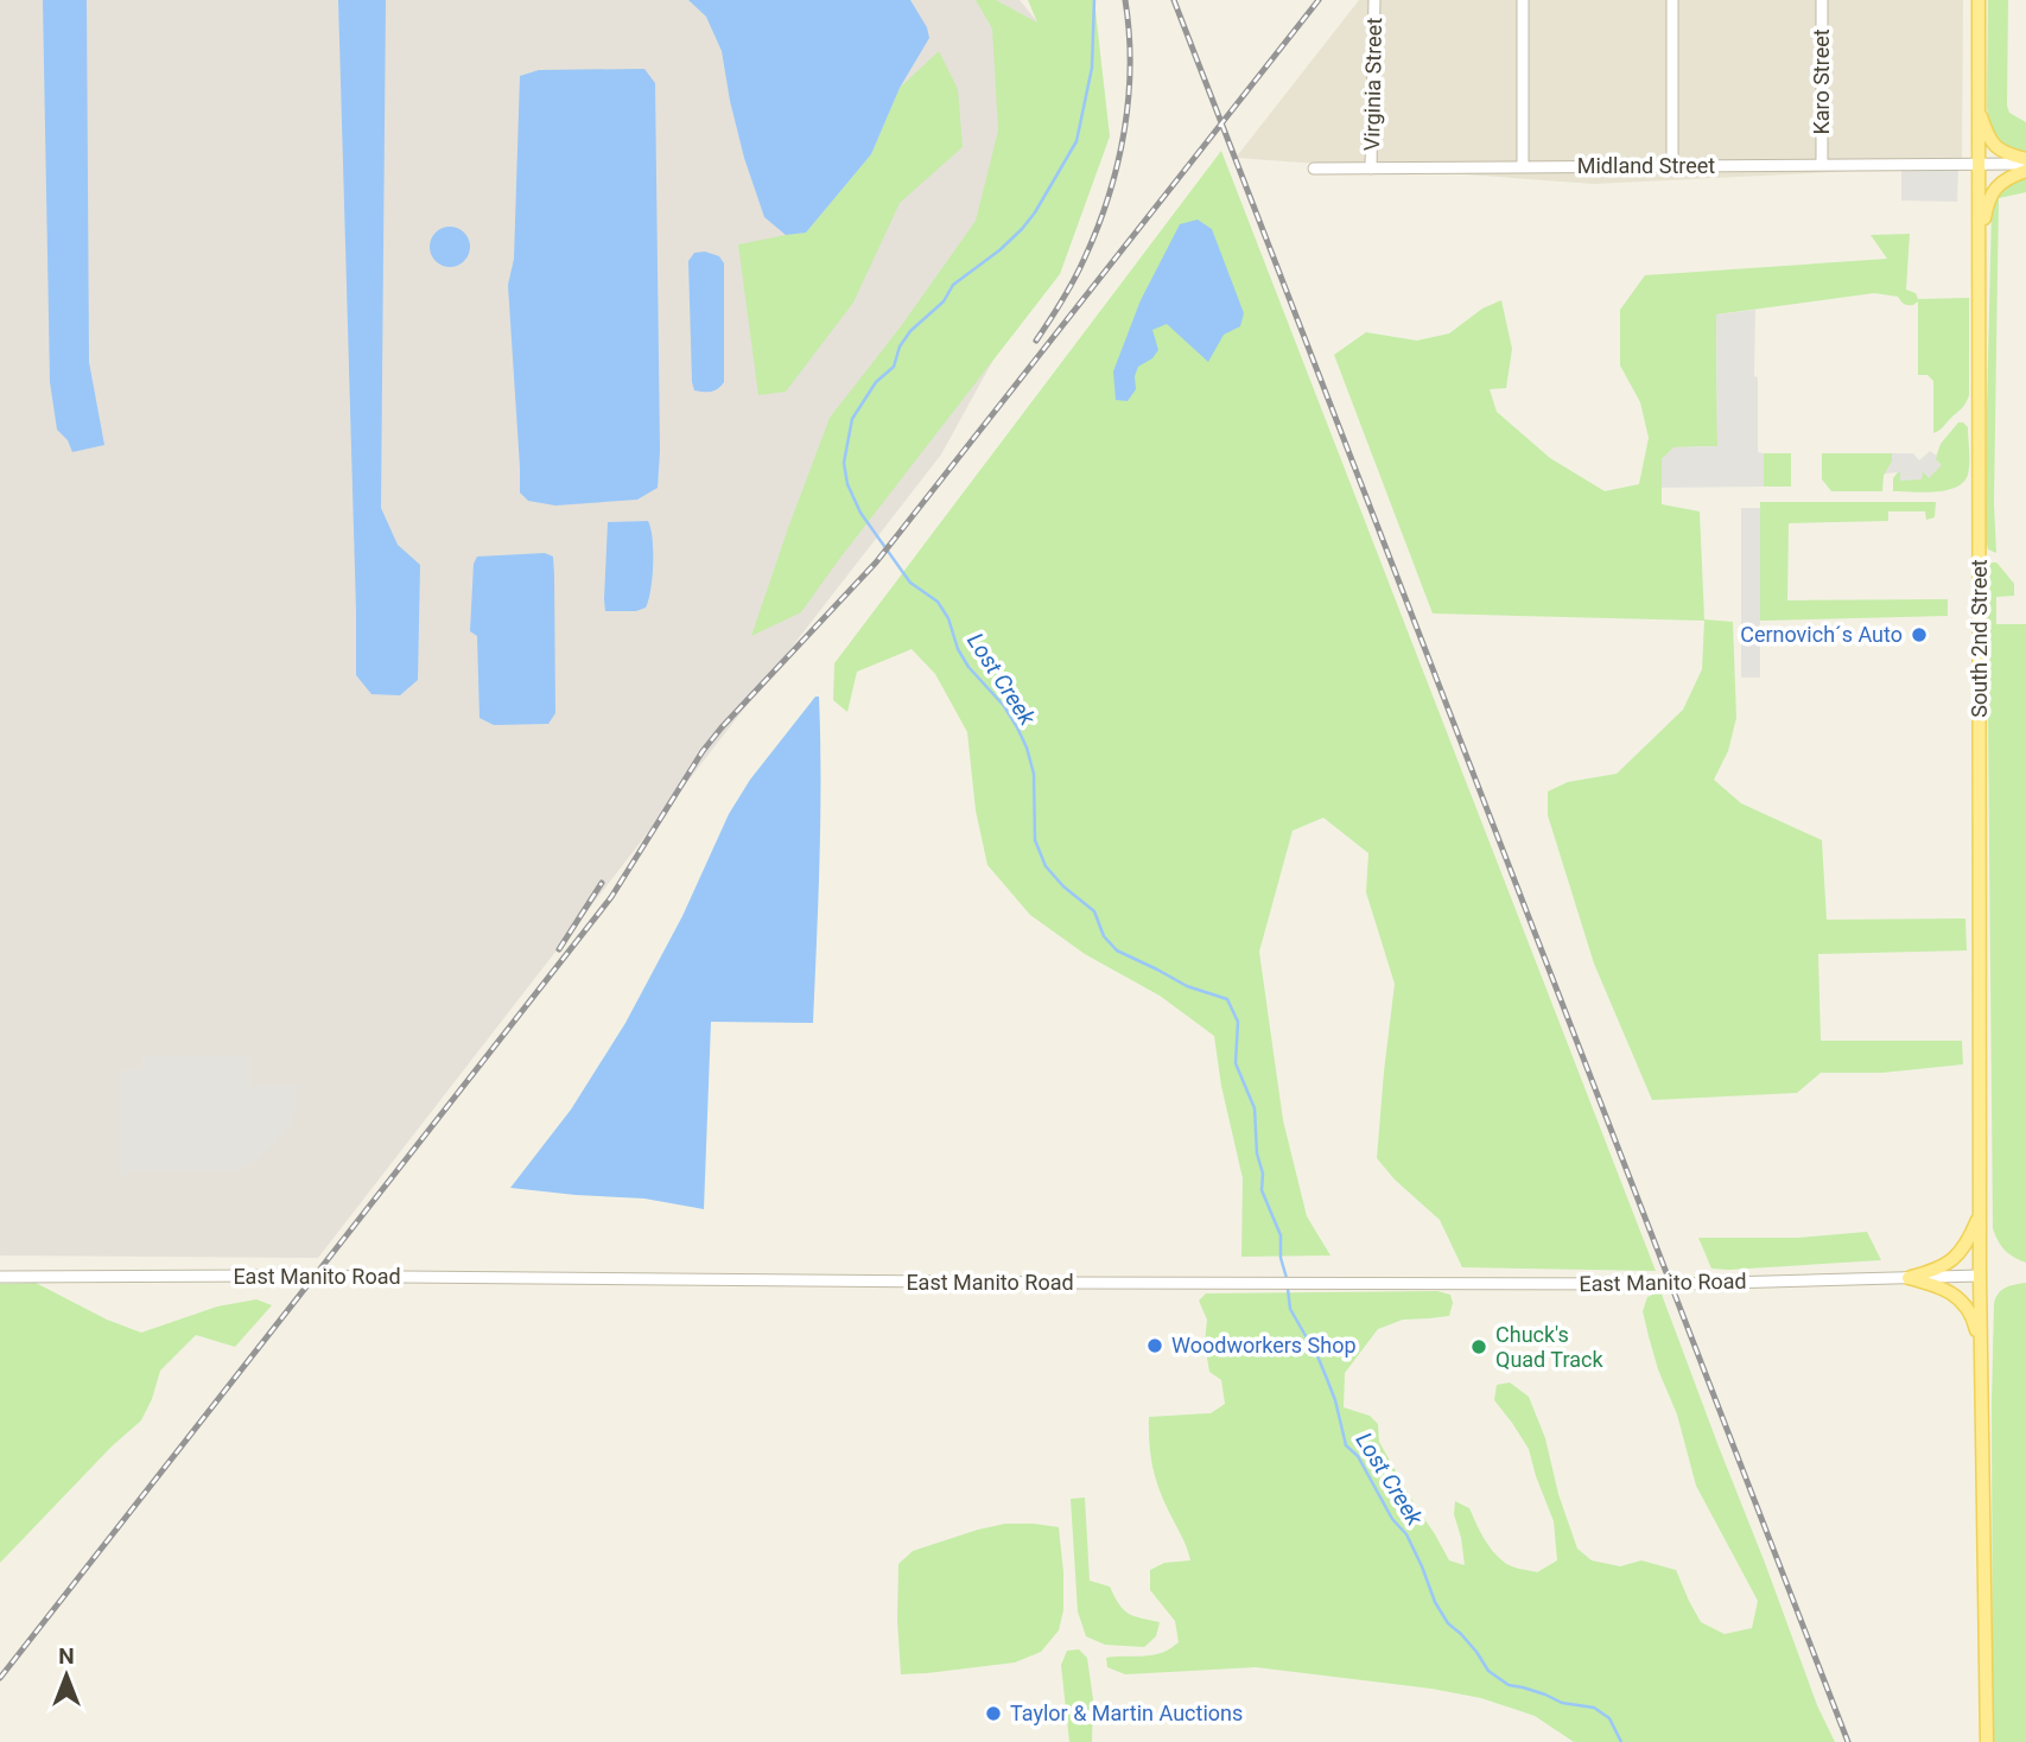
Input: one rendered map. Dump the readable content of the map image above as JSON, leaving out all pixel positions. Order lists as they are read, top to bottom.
{
  "streets": {
    "main road": ["South 2nd Street"],
    "street": [
      "Karo Street",
      "Virginia Street",
      "Midland Street",
      "East Manito Road"
    ]
  },
  "crossings": [
    ["Karo Street", "Midland Street"],
    ["Virginia Street", "Midland Street"],
    ["Midland Street", "South 2nd Street"],
    ["South 2nd Street", "East Manito Road"]
  ],
  "water": ["Lost Creek"],
  "places": [
    "Cernovich´s Auto",
    "Woodworkers Shop",
    "Chuck's Quad Track",
    "Taylor & Martin Auctions"
  ],
  "north": "top"
}
